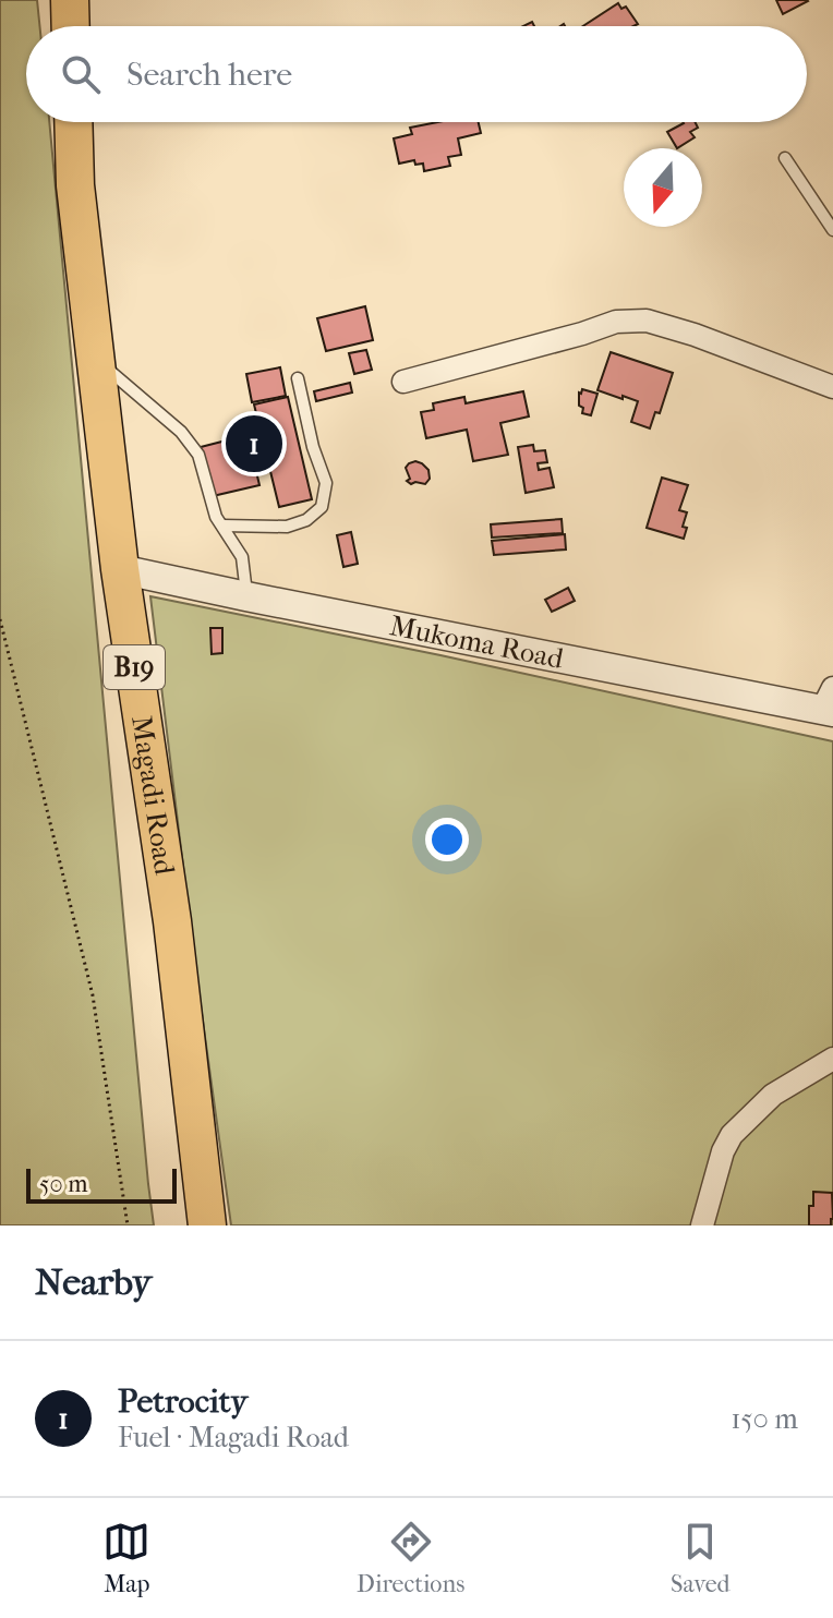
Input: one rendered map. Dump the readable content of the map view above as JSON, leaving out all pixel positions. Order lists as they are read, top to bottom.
{
  "streets": {
    "highway": ["B19", "Magadi Road"],
    "street": ["Mukoma Road"]
  },
  "crossings": [
    ["Mukoma Road", "Magadi Road"]
  ],
  "scale_bar": "50 m",
  "north": "bottom",
  "page": {
    "search": "Search here",
    "pins": "1",
    "scale": "50 m",
    "heading": "Nearby",
    "list": [
      {
        "mark": "1",
        "name": "Petrocity",
        "note": "Fuel · Magadi Road",
        "value": "150 m"
      }
    ],
    "nav": ["Map", "Directions", "Saved"]
  }
}
